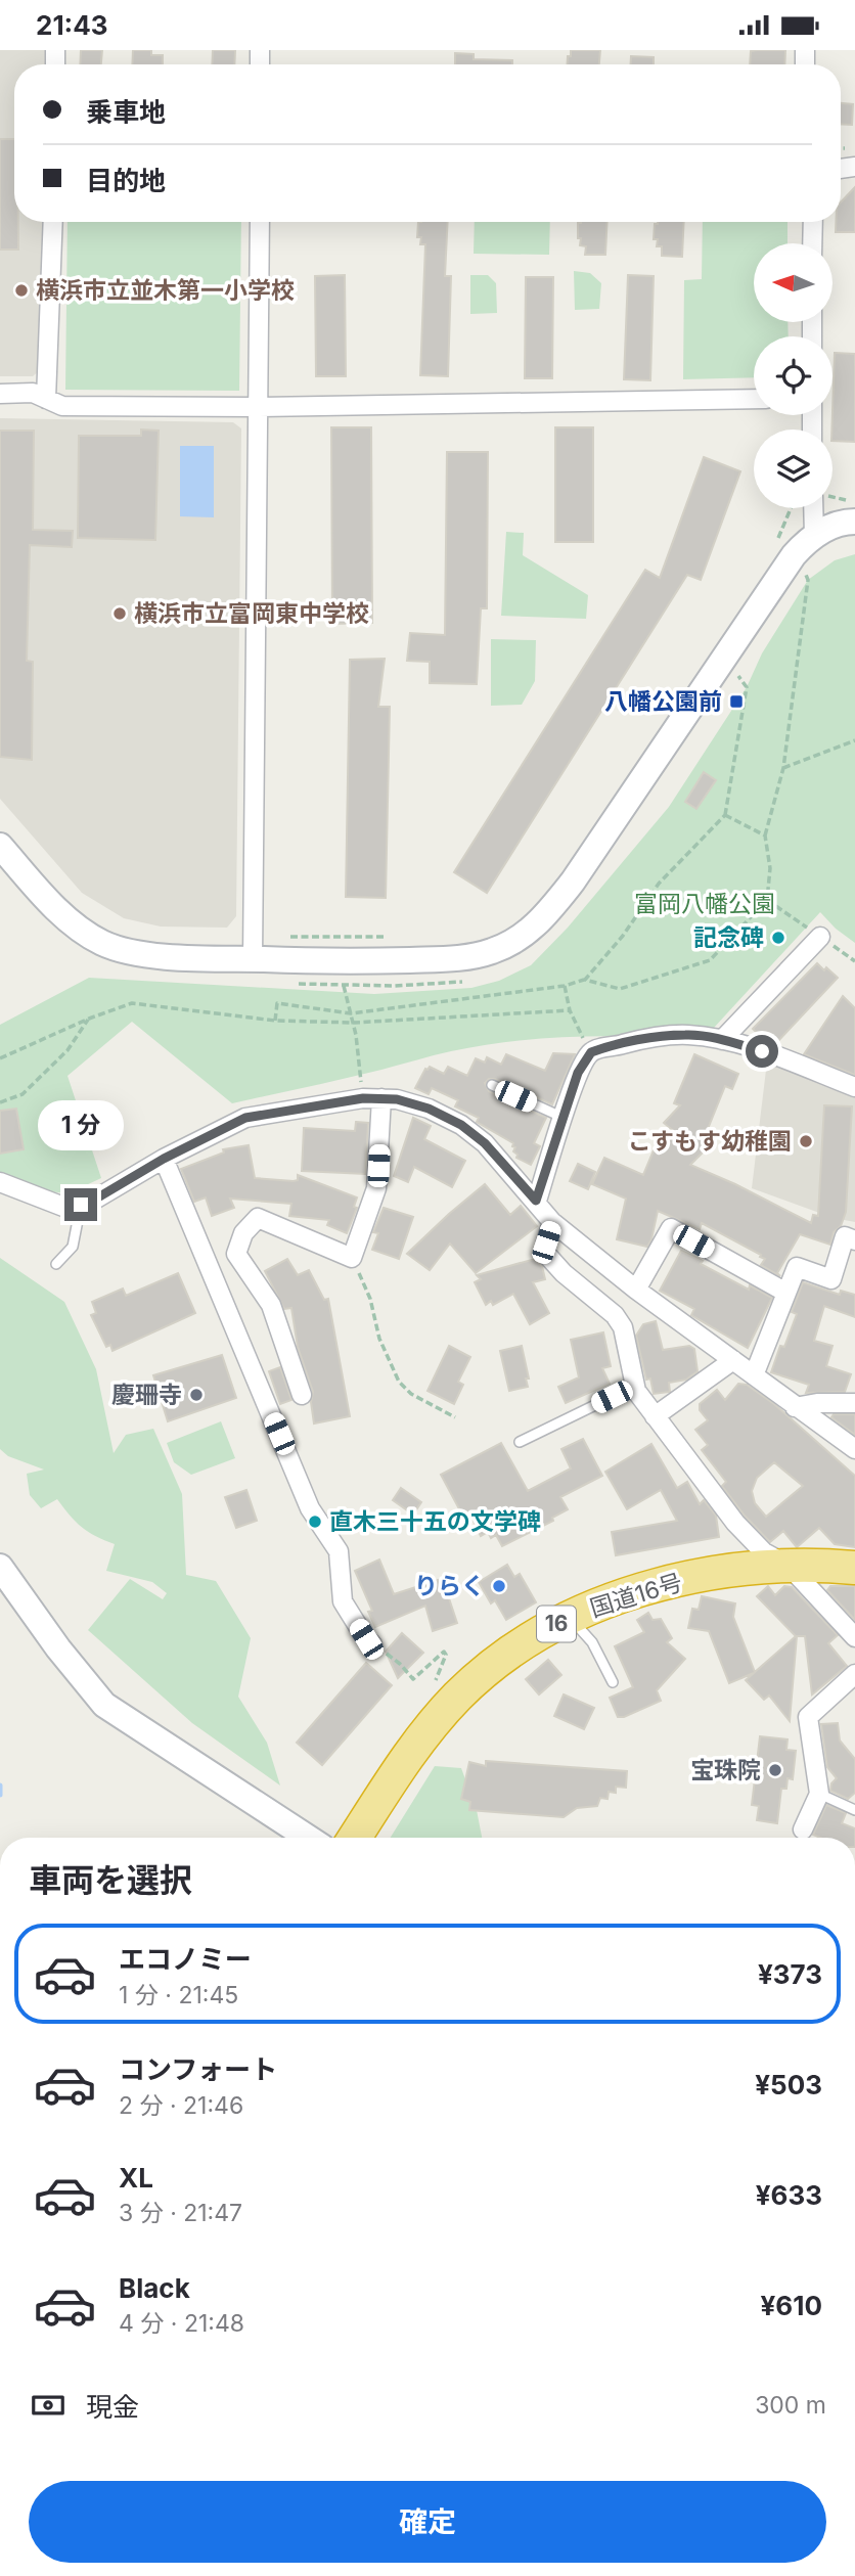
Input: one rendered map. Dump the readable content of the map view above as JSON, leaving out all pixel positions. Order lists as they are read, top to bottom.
{
  "streets": {
    "highway": ["国道16号", "16"]
  },
  "parks": ["富岡八幡公園"],
  "places": {
    "other": [
      "横浜市立並木第一小学校",
      "横浜市立富岡東中学校",
      "記念碑",
      "こすもす幼稚園",
      "慶珊寺",
      "直木三十五の文学碑",
      "りらく",
      "宝珠院"
    ],
    "transit": ["八幡公園前"]
  },
  "north": "left",
  "page": {
    "status": "21:43",
    "banner": ["乗車地", "目的地"],
    "bubble": "1 分",
    "heading": "車両を選択",
    "list": [
      {
        "name": "エコノミー",
        "note": "1 分 · 21:45",
        "value": "¥373"
      },
      {
        "name": "コンフォート",
        "note": "2 分 · 21:46",
        "value": "¥503"
      },
      {
        "name": "XL",
        "note": "3 分 · 21:47",
        "value": "¥633"
      },
      {
        "name": "Black",
        "note": "4 分 · 21:48",
        "value": "¥610"
      }
    ],
    "pay": ["現金", "300 m"],
    "buttons": "確定"
  }
}
